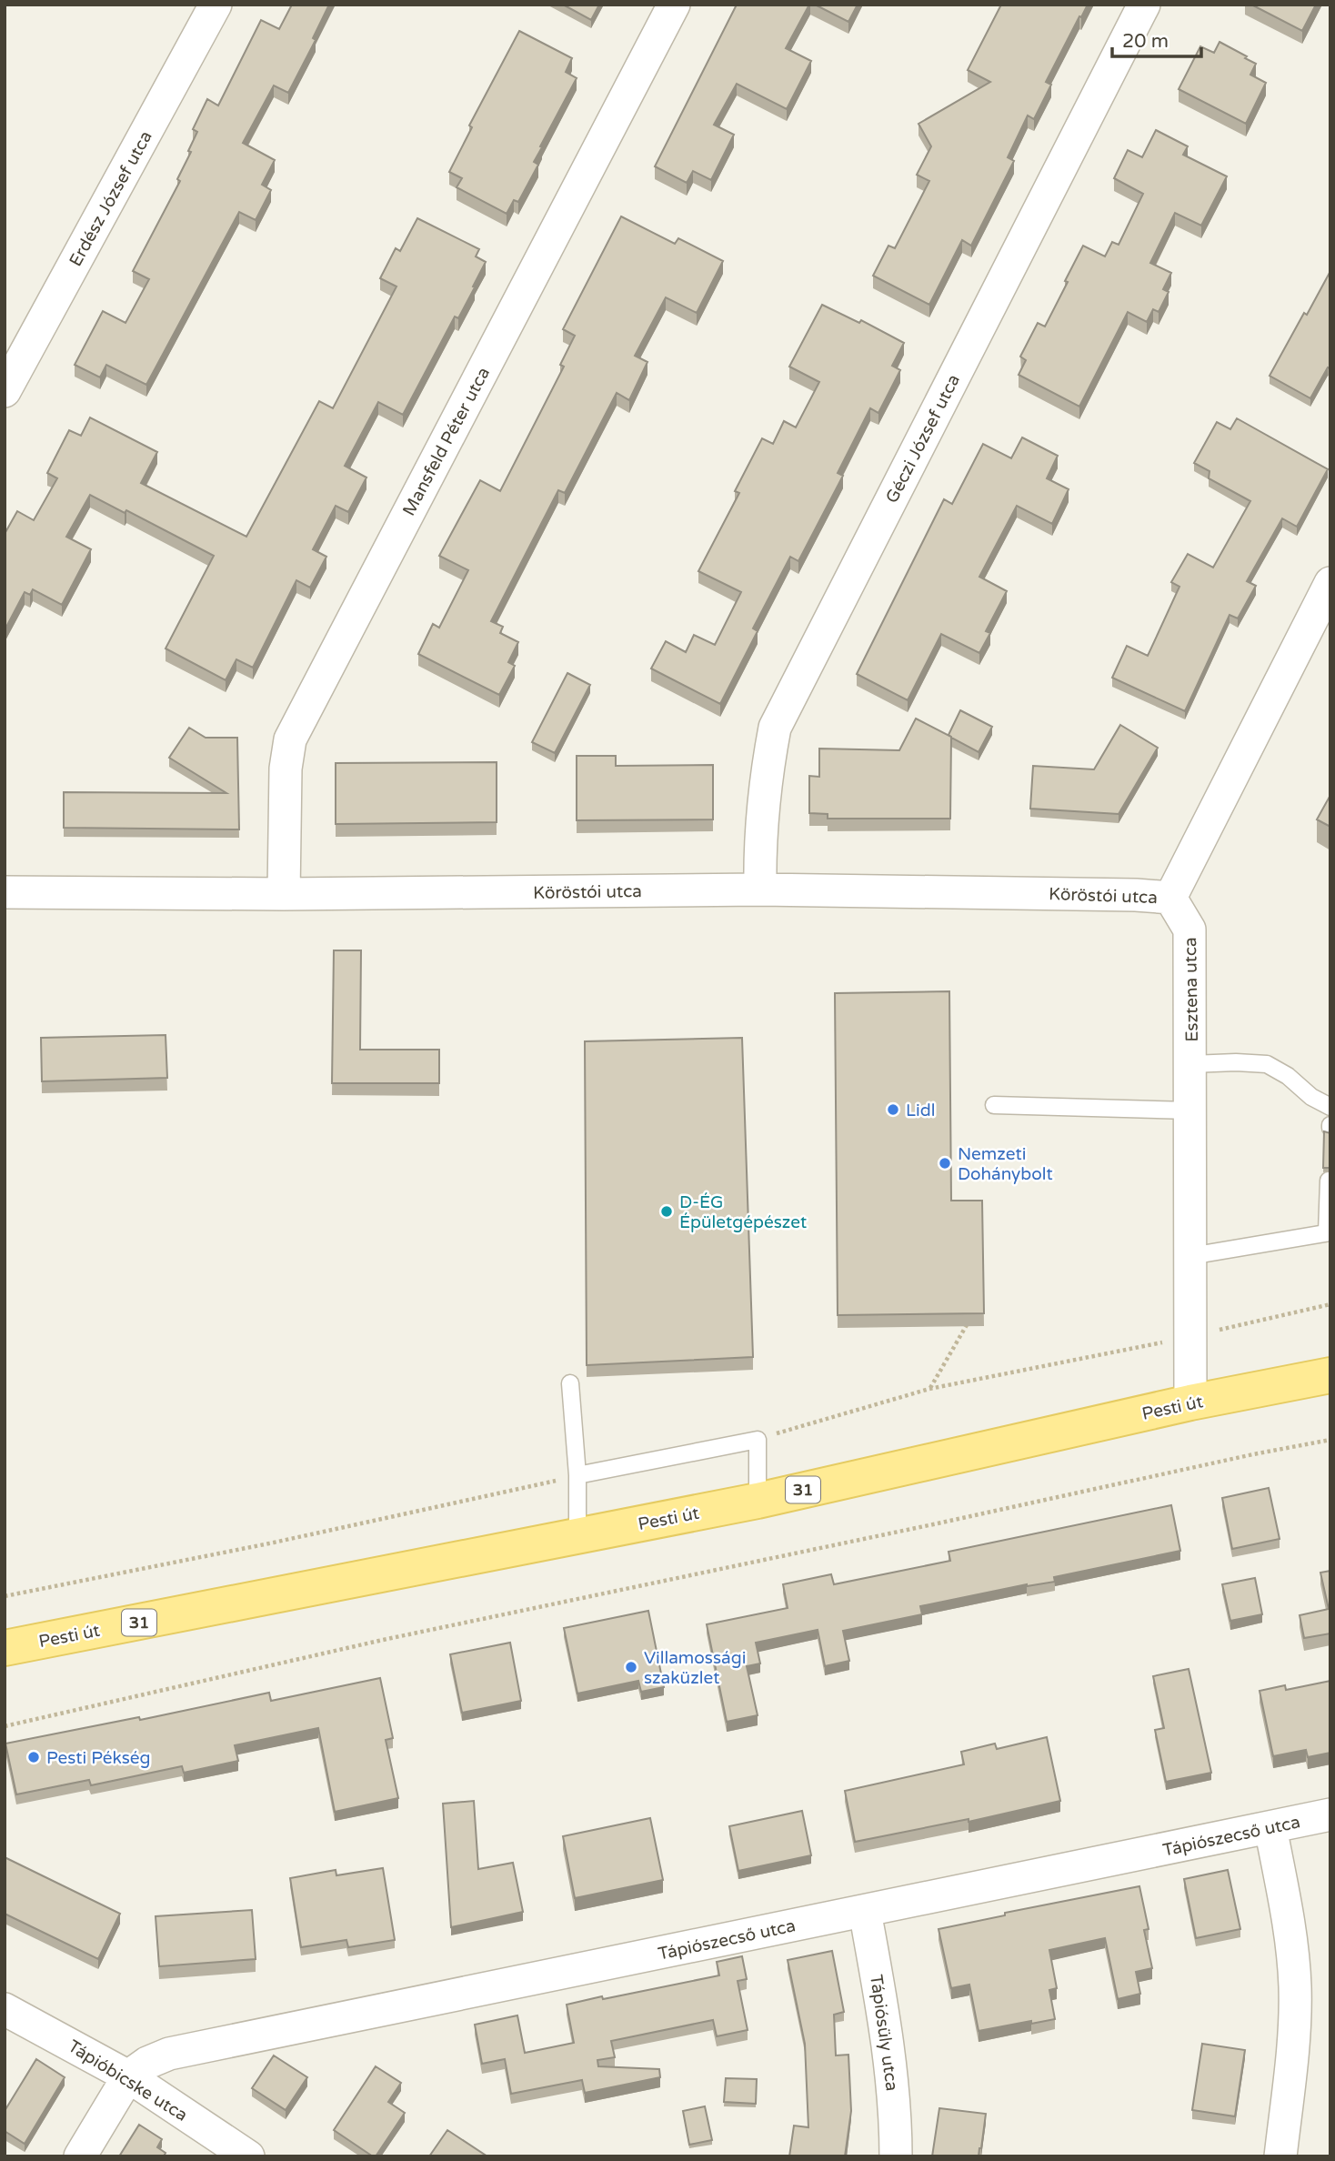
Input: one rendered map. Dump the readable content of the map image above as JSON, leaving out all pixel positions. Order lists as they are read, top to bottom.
{
  "streets": {
    "main road": ["Pesti út", "31"],
    "street": [
      "Erdész József utca",
      "Géczi József utca",
      "Mansfeld Péter utca",
      "Köröstói utca",
      "Esztena utca",
      "Tápiószecső utca",
      "Tápiósüly utca",
      "Tápióbicske utca"
    ]
  },
  "crossings": [
    ["Géczi József utca", "Köröstói utca"],
    ["Mansfeld Péter utca", "Köröstói utca"],
    ["Köröstói utca", "Esztena utca"],
    ["Esztena utca", "Pesti út"],
    ["Tápiószecső utca", "Tápiósüly utca"],
    ["Tápiószecső utca", "Tápióbicske utca"]
  ],
  "places": [
    "Lidl",
    "Nemzeti Dohánybolt",
    "D-ÉG Épületgépészet",
    "Villamossági szaküzlet",
    "Pesti Pékség"
  ],
  "scale_bar": "20 m"
}
